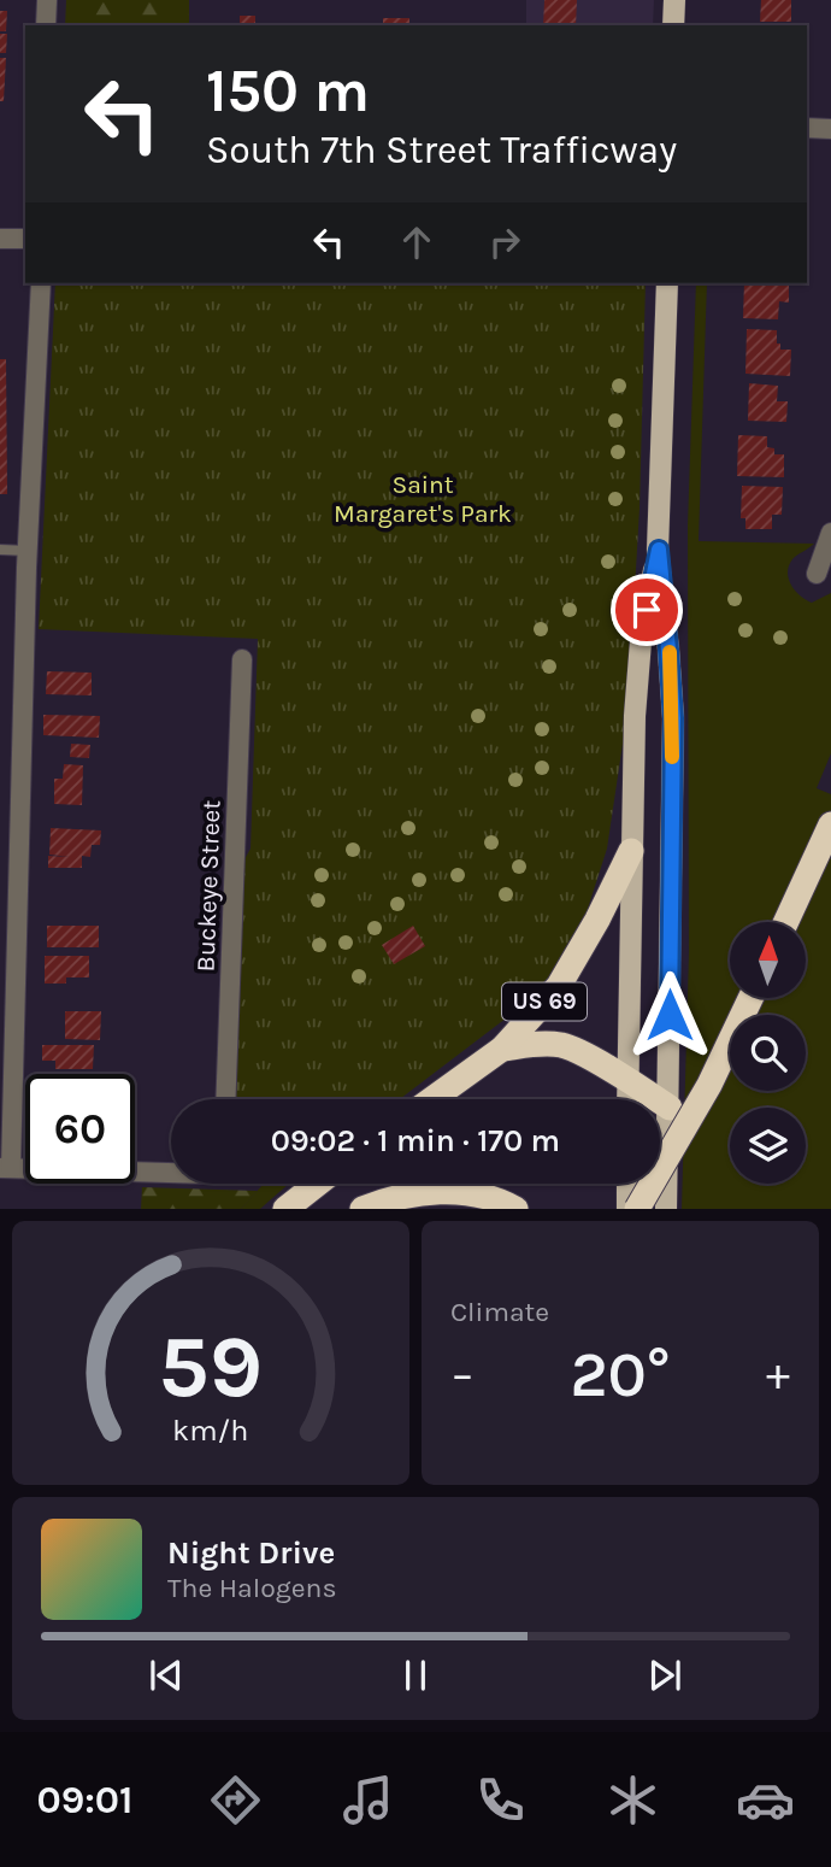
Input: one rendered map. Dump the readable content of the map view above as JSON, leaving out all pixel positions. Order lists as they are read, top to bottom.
{
  "streets": {
    "highway": ["US 69"],
    "street": ["Buckeye Street"]
  },
  "parks": ["Saint Margaret's Park"],
  "north": "top",
  "page": {
    "turn": ["150 m", "South 7th Street Trafficway"],
    "limit": "60",
    "trip": "09:02 · 1 min · 170 m",
    "tile": "Climate",
    "heat": ["−", "20°", "+"],
    "song": ["Night Drive", "The Halogens"],
    "tabs": "09:01",
    "gauge": ["59", "km/h"]
  }
}
